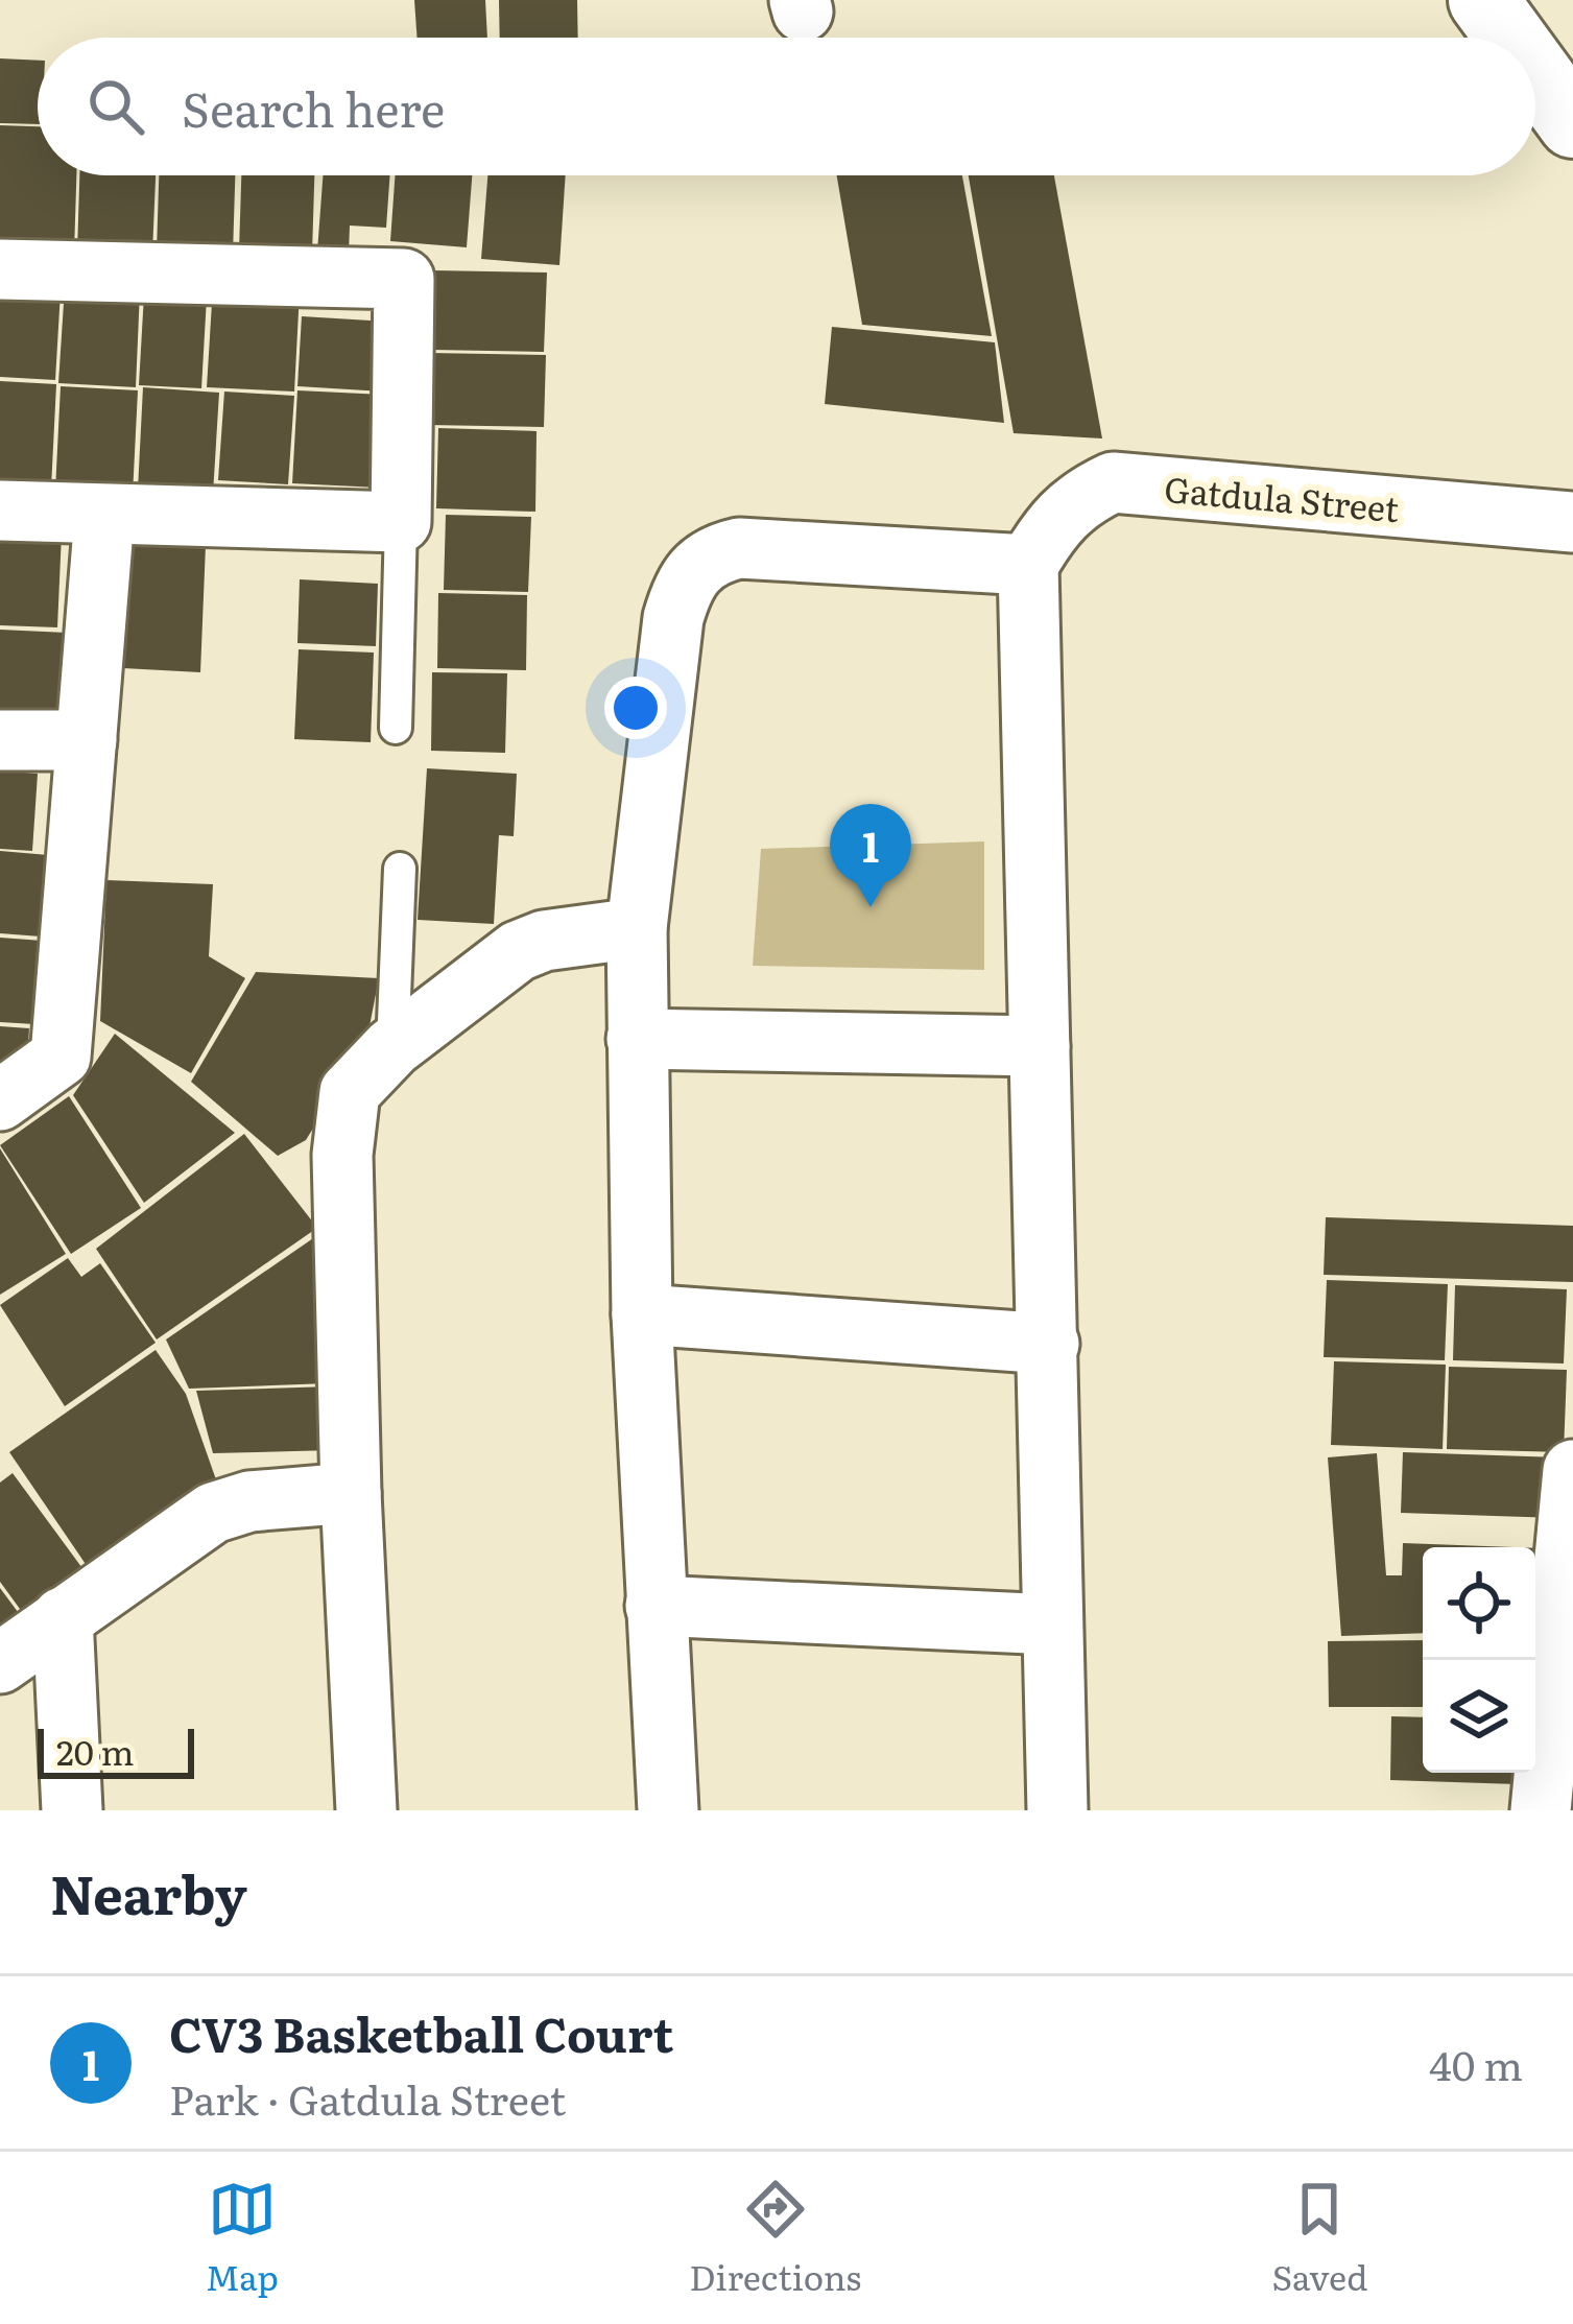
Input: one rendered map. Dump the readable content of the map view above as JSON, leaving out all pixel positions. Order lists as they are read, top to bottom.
{
  "streets": {
    "street": ["Gatdula Street"]
  },
  "scale_bar": "20 m",
  "page": {
    "search": "Search here",
    "pins": "1",
    "scale": "20 m",
    "heading": "Nearby",
    "list": [
      {
        "mark": "1",
        "name": "CV3 Basketball Court",
        "note": "Park · Gatdula Street",
        "value": "40 m"
      }
    ],
    "nav": ["Map", "Directions", "Saved"]
  }
}
